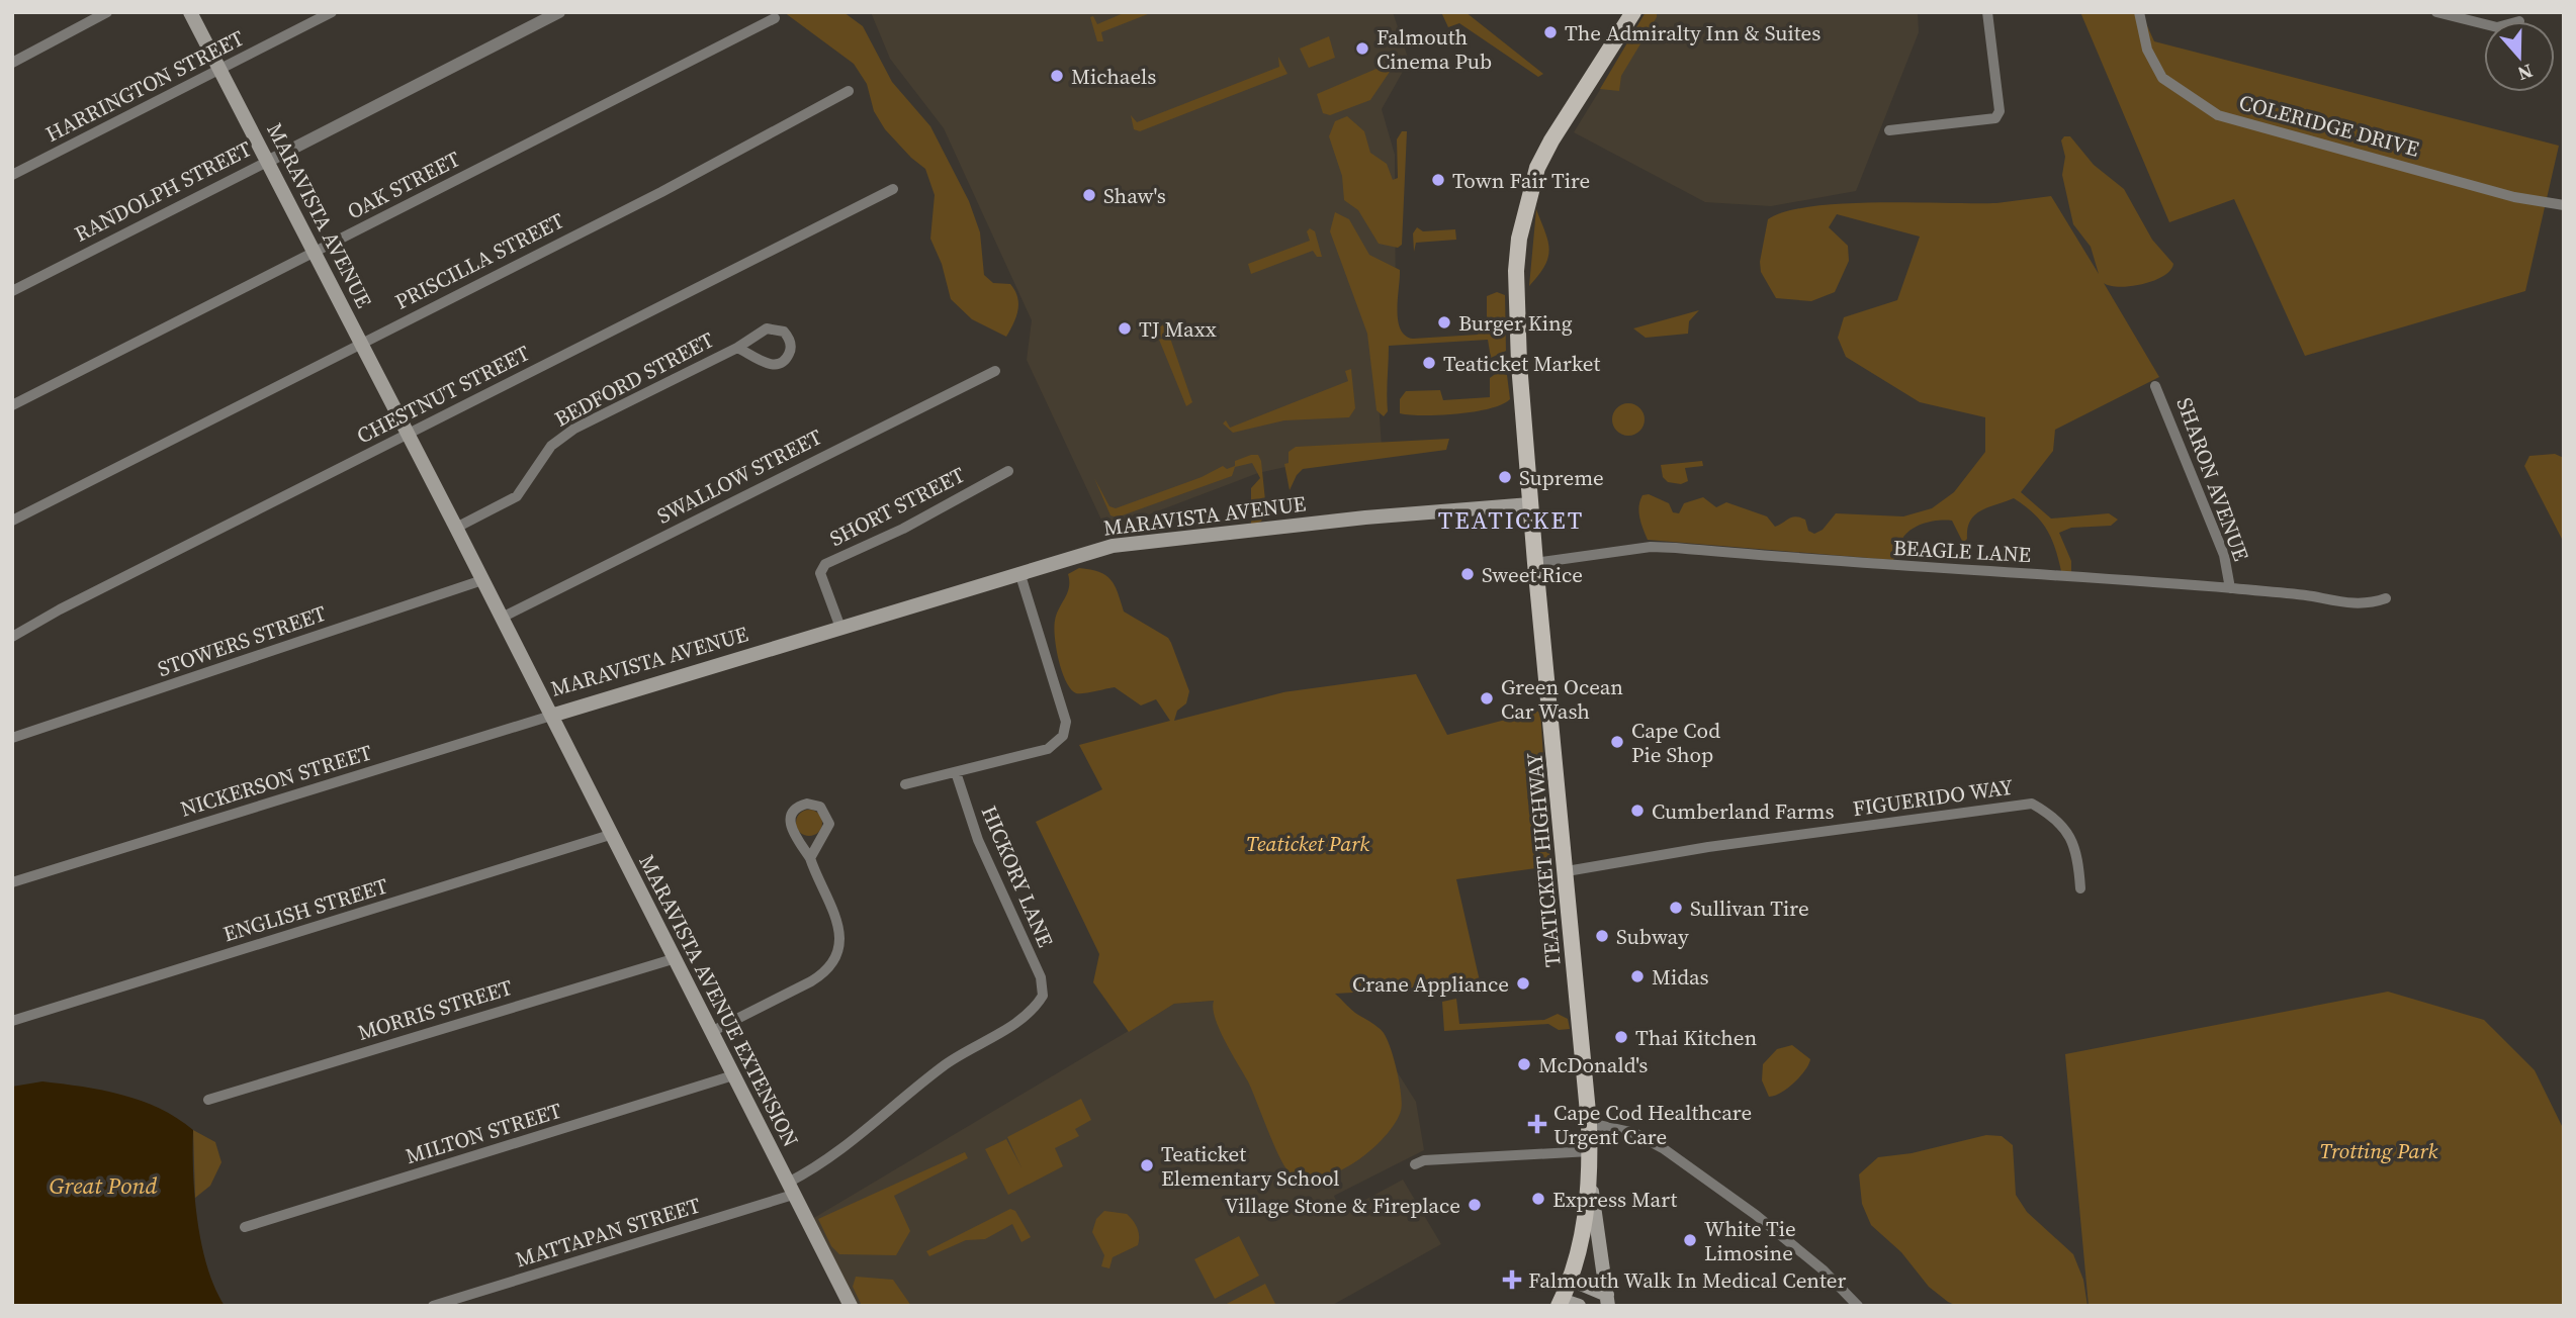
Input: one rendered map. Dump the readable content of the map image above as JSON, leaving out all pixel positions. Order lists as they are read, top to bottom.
{
  "streets": {
    "main road": ["MARAVISTA AVENUE", "TEATICKET HIGHWAY", "MARAVISTA AVENUE EXTENSION"],
    "street": [
      "HARRINGTON STREET",
      "COLERIDGE DRIVE",
      "OAK STREET",
      "RANDOLPH STREET",
      "PRISCILLA STREET",
      "BEDFORD STREET",
      "CHESTNUT STREET",
      "SWALLOW STREET",
      "SHARON AVENUE",
      "SHORT STREET",
      "BEAGLE LANE",
      "STOWERS STREET",
      "NICKERSON STREET",
      "FIGUERIDO WAY",
      "HICKORY LANE",
      "ENGLISH STREET",
      "MORRIS STREET",
      "MILTON STREET",
      "MATTAPAN STREET"
    ]
  },
  "crossings": [
    ["HARRINGTON STREET", "MARAVISTA AVENUE"],
    ["OAK STREET", "MARAVISTA AVENUE"],
    ["RANDOLPH STREET", "MARAVISTA AVENUE"],
    ["MARAVISTA AVENUE", "PRISCILLA STREET"],
    ["MARAVISTA AVENUE", "BEDFORD STREET"],
    ["MARAVISTA AVENUE", "CHESTNUT STREET"],
    ["MARAVISTA AVENUE", "SWALLOW STREET"],
    ["MARAVISTA AVENUE", "SHORT STREET"],
    ["MARAVISTA AVENUE", "STOWERS STREET"],
    ["MARAVISTA AVENUE", "NICKERSON STREET"],
    ["MARAVISTA AVENUE", "TEATICKET HIGHWAY"],
    ["MARAVISTA AVENUE", "MARAVISTA AVENUE EXTENSION"],
    ["SHARON AVENUE", "BEAGLE LANE"],
    ["BEAGLE LANE", "TEATICKET HIGHWAY"],
    ["NICKERSON STREET", "MARAVISTA AVENUE EXTENSION"],
    ["FIGUERIDO WAY", "TEATICKET HIGHWAY"],
    ["HICKORY LANE", "MATTAPAN STREET"],
    ["ENGLISH STREET", "MARAVISTA AVENUE EXTENSION"],
    ["MARAVISTA AVENUE EXTENSION", "MORRIS STREET"],
    ["MARAVISTA AVENUE EXTENSION", "MILTON STREET"],
    ["MARAVISTA AVENUE EXTENSION", "MATTAPAN STREET"]
  ],
  "districts": ["TEATICKET"],
  "water": ["Great Pond"],
  "parks": ["Teaticket Park", "Trotting Park"],
  "places": {
    "other": [
      "The Admiralty Inn & Suites",
      "Falmouth Cinema Pub",
      "Michaels",
      "Town Fair Tire",
      "Shaw's",
      "Burger King",
      "TJ Maxx",
      "Teaticket Market",
      "Supreme",
      "Sweet Rice",
      "Green Ocean Car Wash",
      "Cape Cod Pie Shop",
      "Cumberland Farms",
      "Sullivan Tire",
      "Subway",
      "Midas",
      "Crane Appliance",
      "Thai Kitchen",
      "McDonald's",
      "Teaticket Elementary School",
      "Express Mart",
      "Village Stone & Fireplace",
      "White Tie Limosine"
    ],
    "health": ["Cape Cod Healthcare Urgent Care", "Falmouth Walk In Medical Center"]
  },
  "north": "bottom"
}
